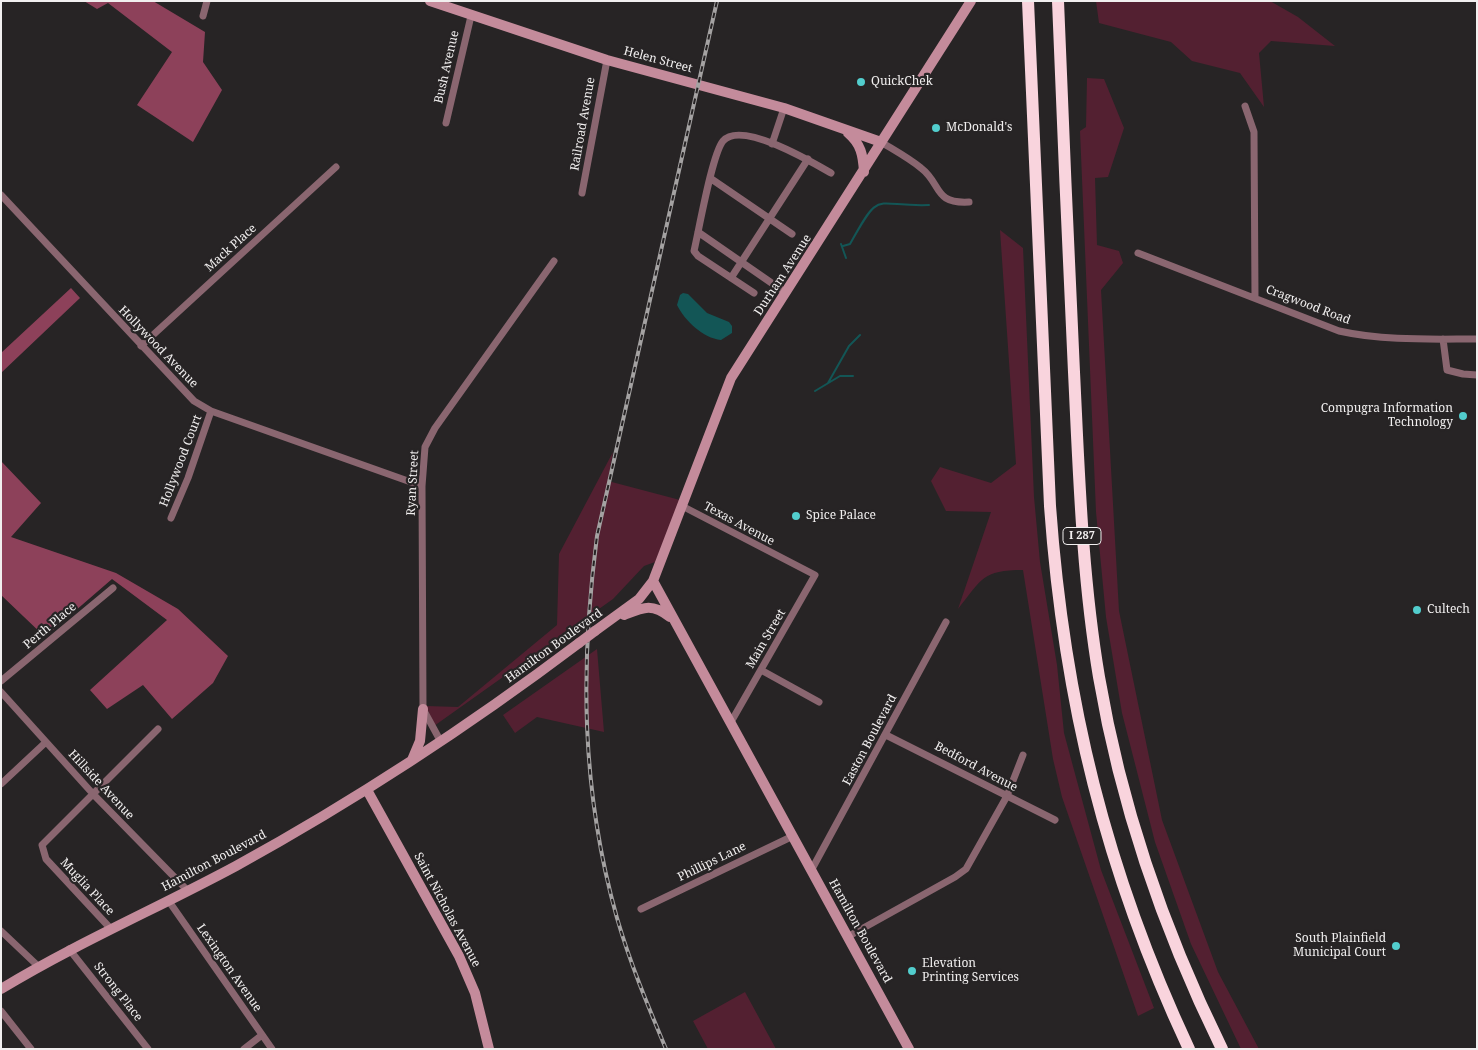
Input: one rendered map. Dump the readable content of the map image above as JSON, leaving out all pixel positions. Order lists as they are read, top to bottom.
{
  "streets": {
    "highway": ["I 287"],
    "main road": [
      "Helen Street",
      "Durham Avenue",
      "Hamilton Boulevard",
      "Saint Nicholas Avenue"
    ],
    "street": [
      "Bush Avenue",
      "Railroad Avenue",
      "Mack Place",
      "Cragwood Road",
      "Hollywood Avenue",
      "Hollywood Court",
      "Ryan Street",
      "Texas Avenue",
      "Perth Place",
      "Main Street",
      "Easton Boulevard",
      "Bedford Avenue",
      "Hillside Avenue",
      "Phillips Lane",
      "Muglia Place",
      "Lexington Avenue",
      "Strong Place"
    ]
  },
  "crossings": [
    ["Helen Street", "Bush Avenue"],
    ["Helen Street", "Railroad Avenue"],
    ["Helen Street", "Durham Avenue"],
    ["Mack Place", "Hollywood Avenue"],
    ["Durham Avenue", "Texas Avenue"],
    ["Durham Avenue", "Hamilton Boulevard"],
    ["Hollywood Avenue", "Hollywood Court"],
    ["Hollywood Avenue", "Ryan Street"],
    ["Ryan Street", "Hamilton Boulevard"],
    ["Texas Avenue", "Main Street"],
    ["Main Street", "Hamilton Boulevard"],
    ["Hamilton Boulevard", "Easton Boulevard"],
    ["Hamilton Boulevard", "Hillside Avenue"],
    ["Hamilton Boulevard", "Phillips Lane"],
    ["Hamilton Boulevard", "Muglia Place"],
    ["Hamilton Boulevard", "Saint Nicholas Avenue"],
    ["Hamilton Boulevard", "Lexington Avenue"],
    ["Hamilton Boulevard", "Strong Place"],
    ["Easton Boulevard", "Bedford Avenue"],
    ["Hillside Avenue", "Muglia Place"]
  ],
  "places": [
    "QuickChek",
    "McDonald's",
    "Compugra Information Technology",
    "Spice Palace",
    "Cultech",
    "South Plainfield Municipal Court",
    "Elevation Printing Services"
  ]
}
